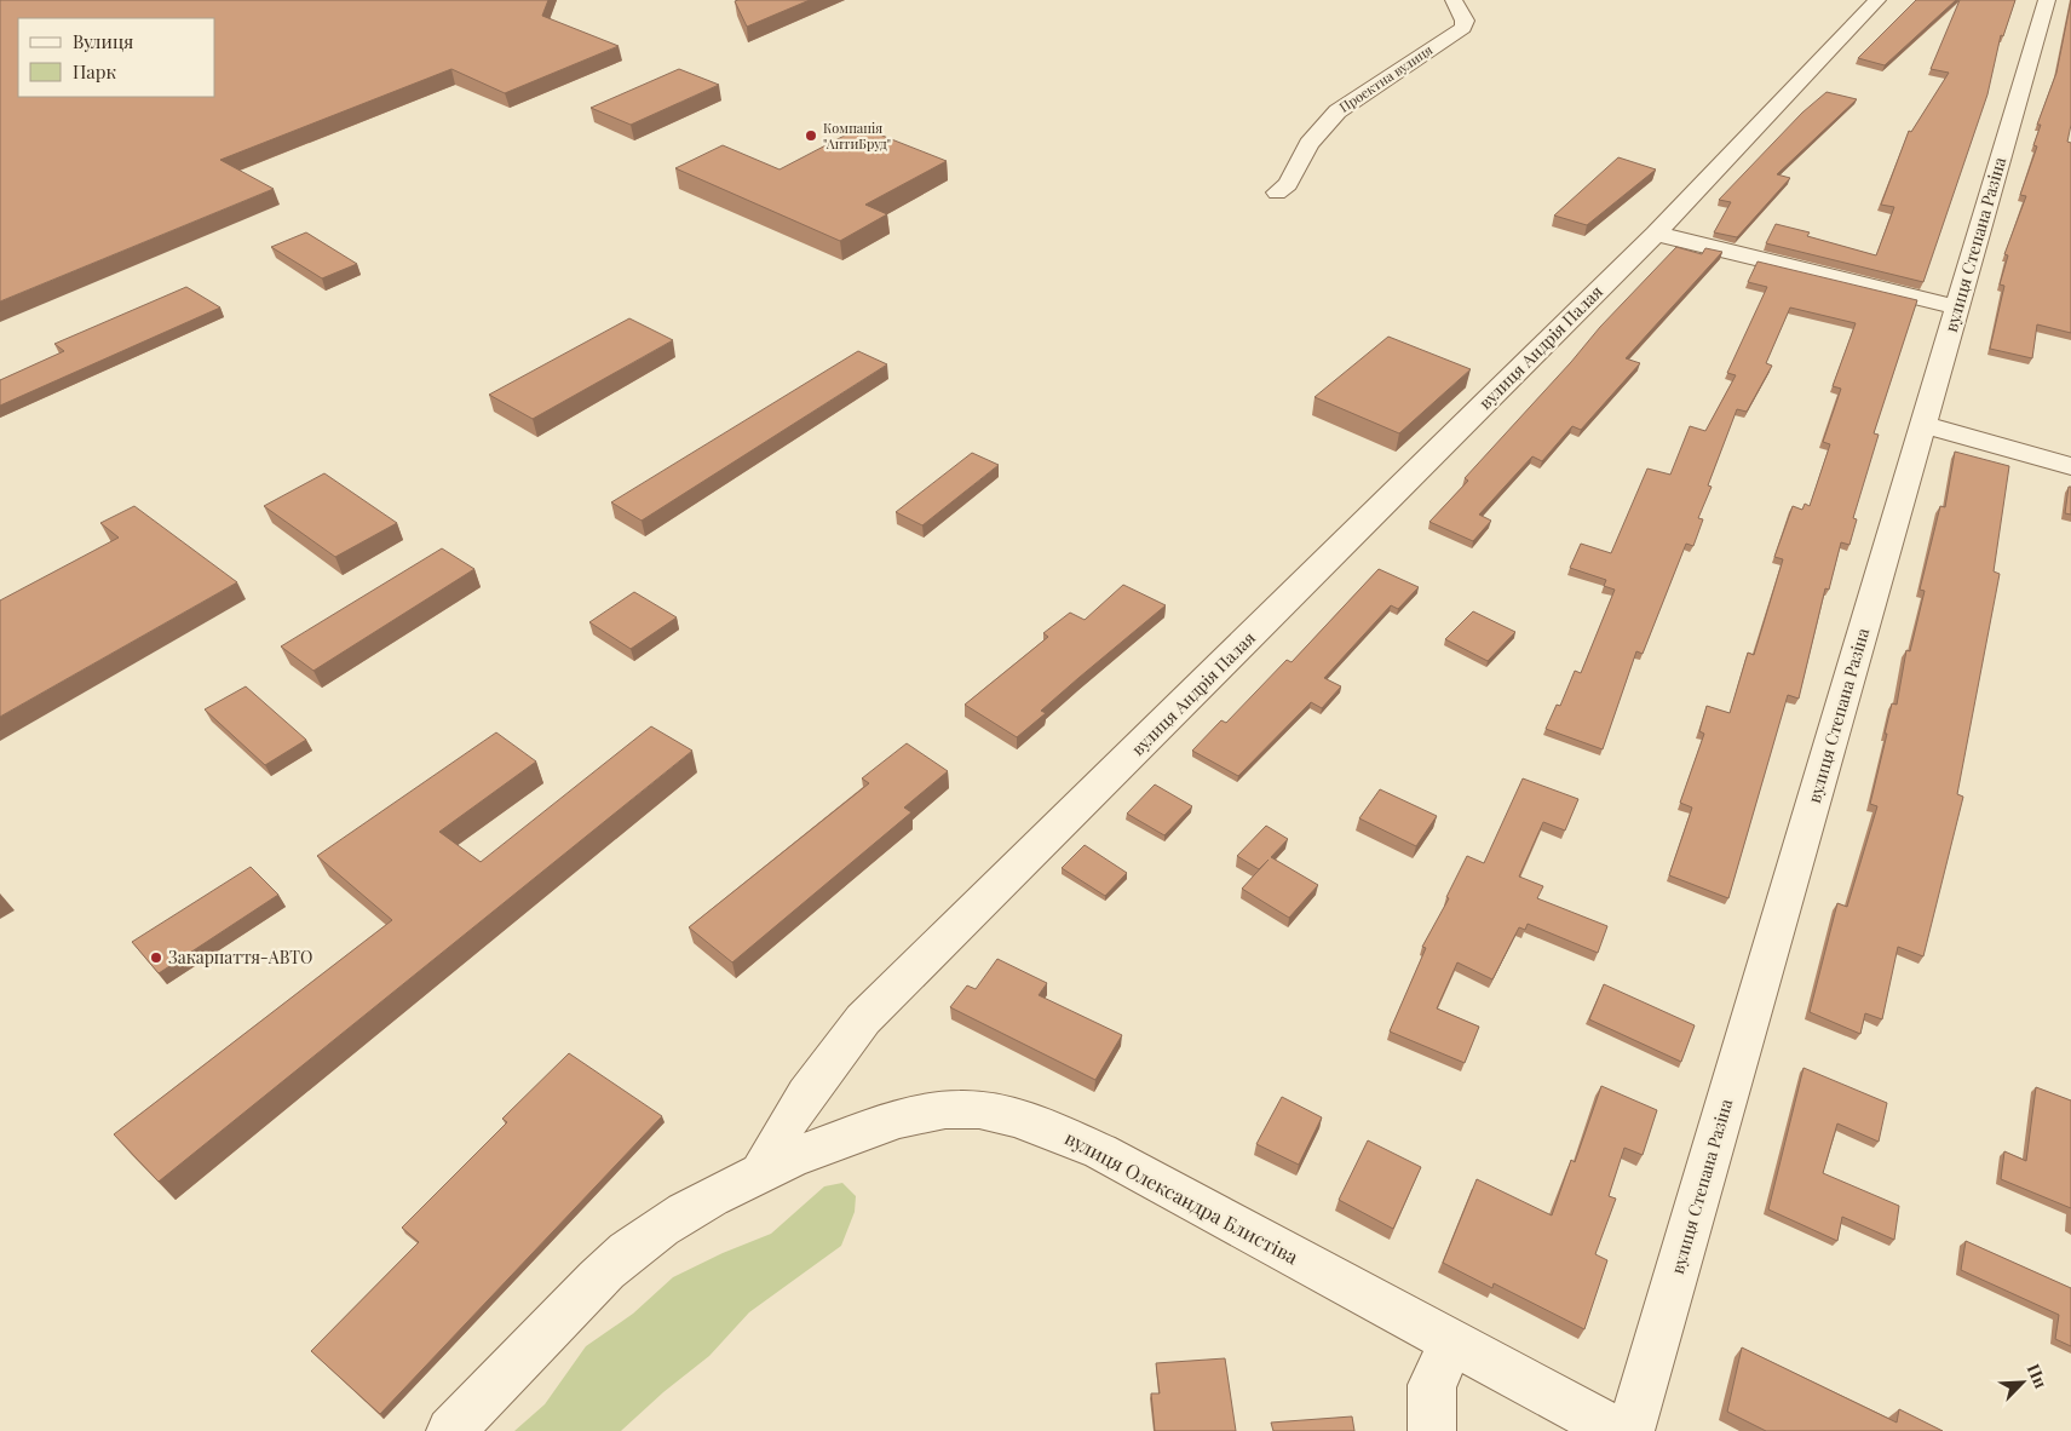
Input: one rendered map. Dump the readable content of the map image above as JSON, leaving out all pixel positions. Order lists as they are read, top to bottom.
{
  "streets": {
    "street": [
      "Проектна вулиця",
      "вулиця Степана Разіна",
      "вулиця Андрія Палая",
      "вулиця Олександра Блистіва"
    ]
  },
  "crossings": [
    ["вулиця Андрія Палая", "вулиця Олександра Блистіва"]
  ],
  "places": ["Компанія \"АнтиБруд\"", "Закарпаття-АВТО"],
  "legend": ["Вулиця", "Парк"],
  "north": "top right"
}
